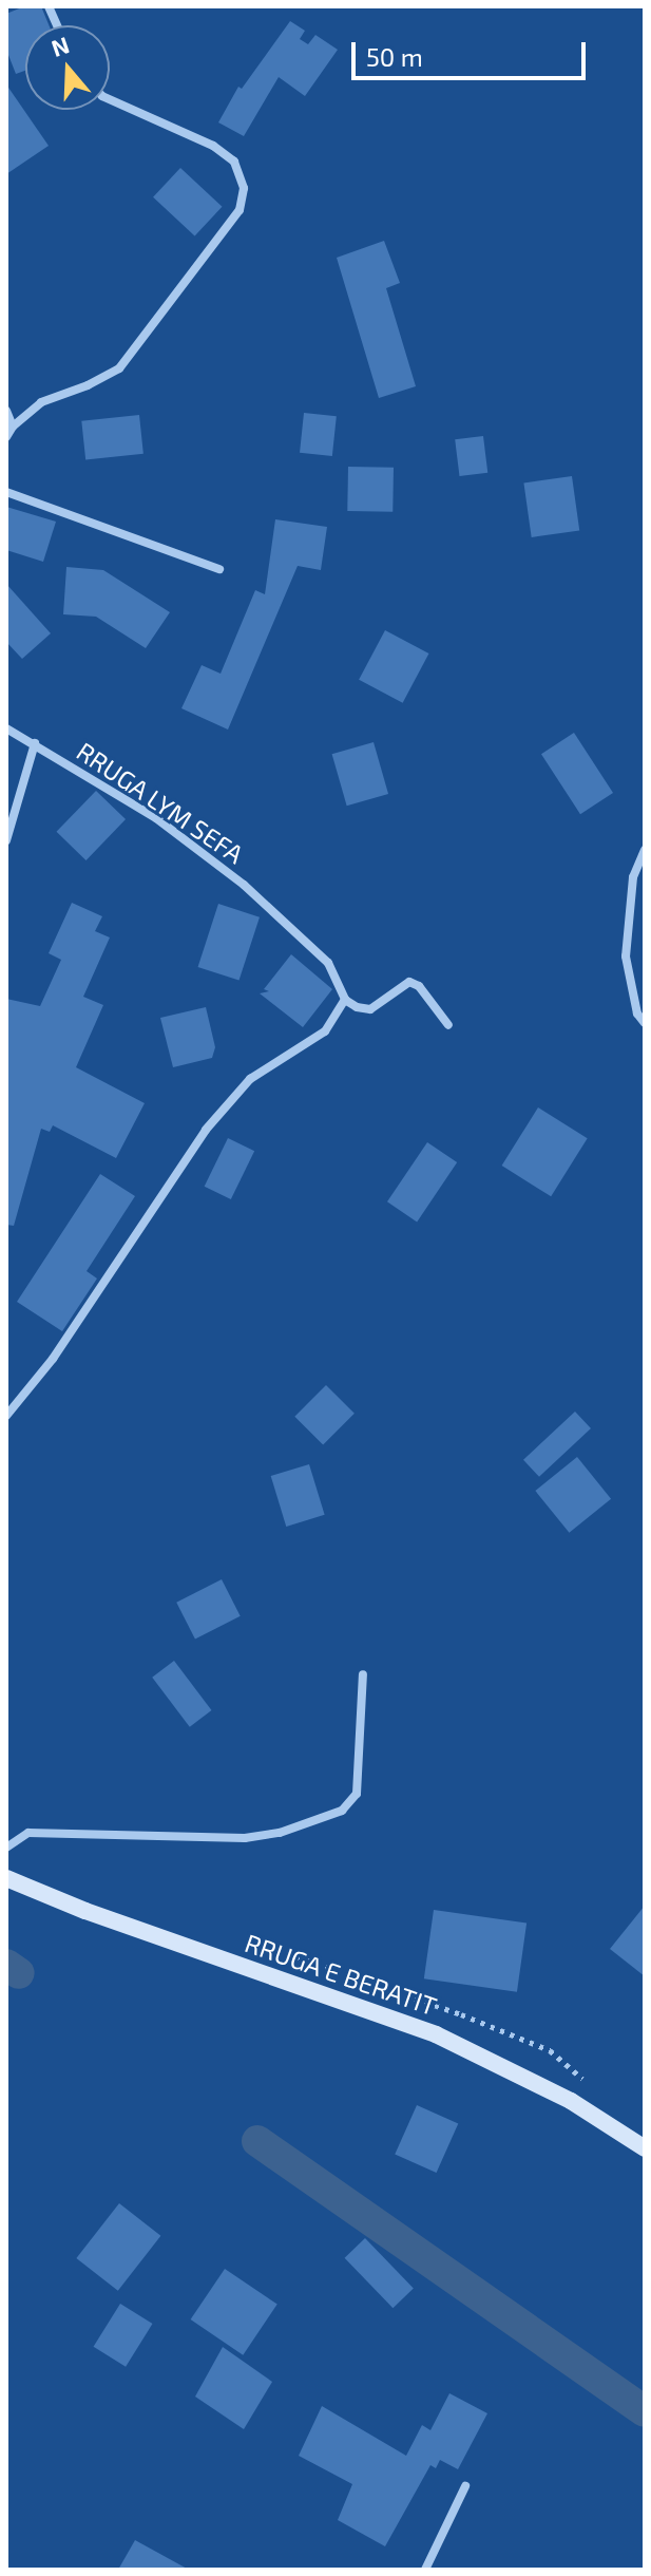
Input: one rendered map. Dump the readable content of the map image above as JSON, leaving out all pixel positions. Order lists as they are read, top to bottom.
{
  "streets": {
    "main road": ["RRUGA E BERATIT"],
    "street": ["RRUGA LYM SEFA"]
  },
  "scale_bar": "50 m",
  "north": "top"
}
